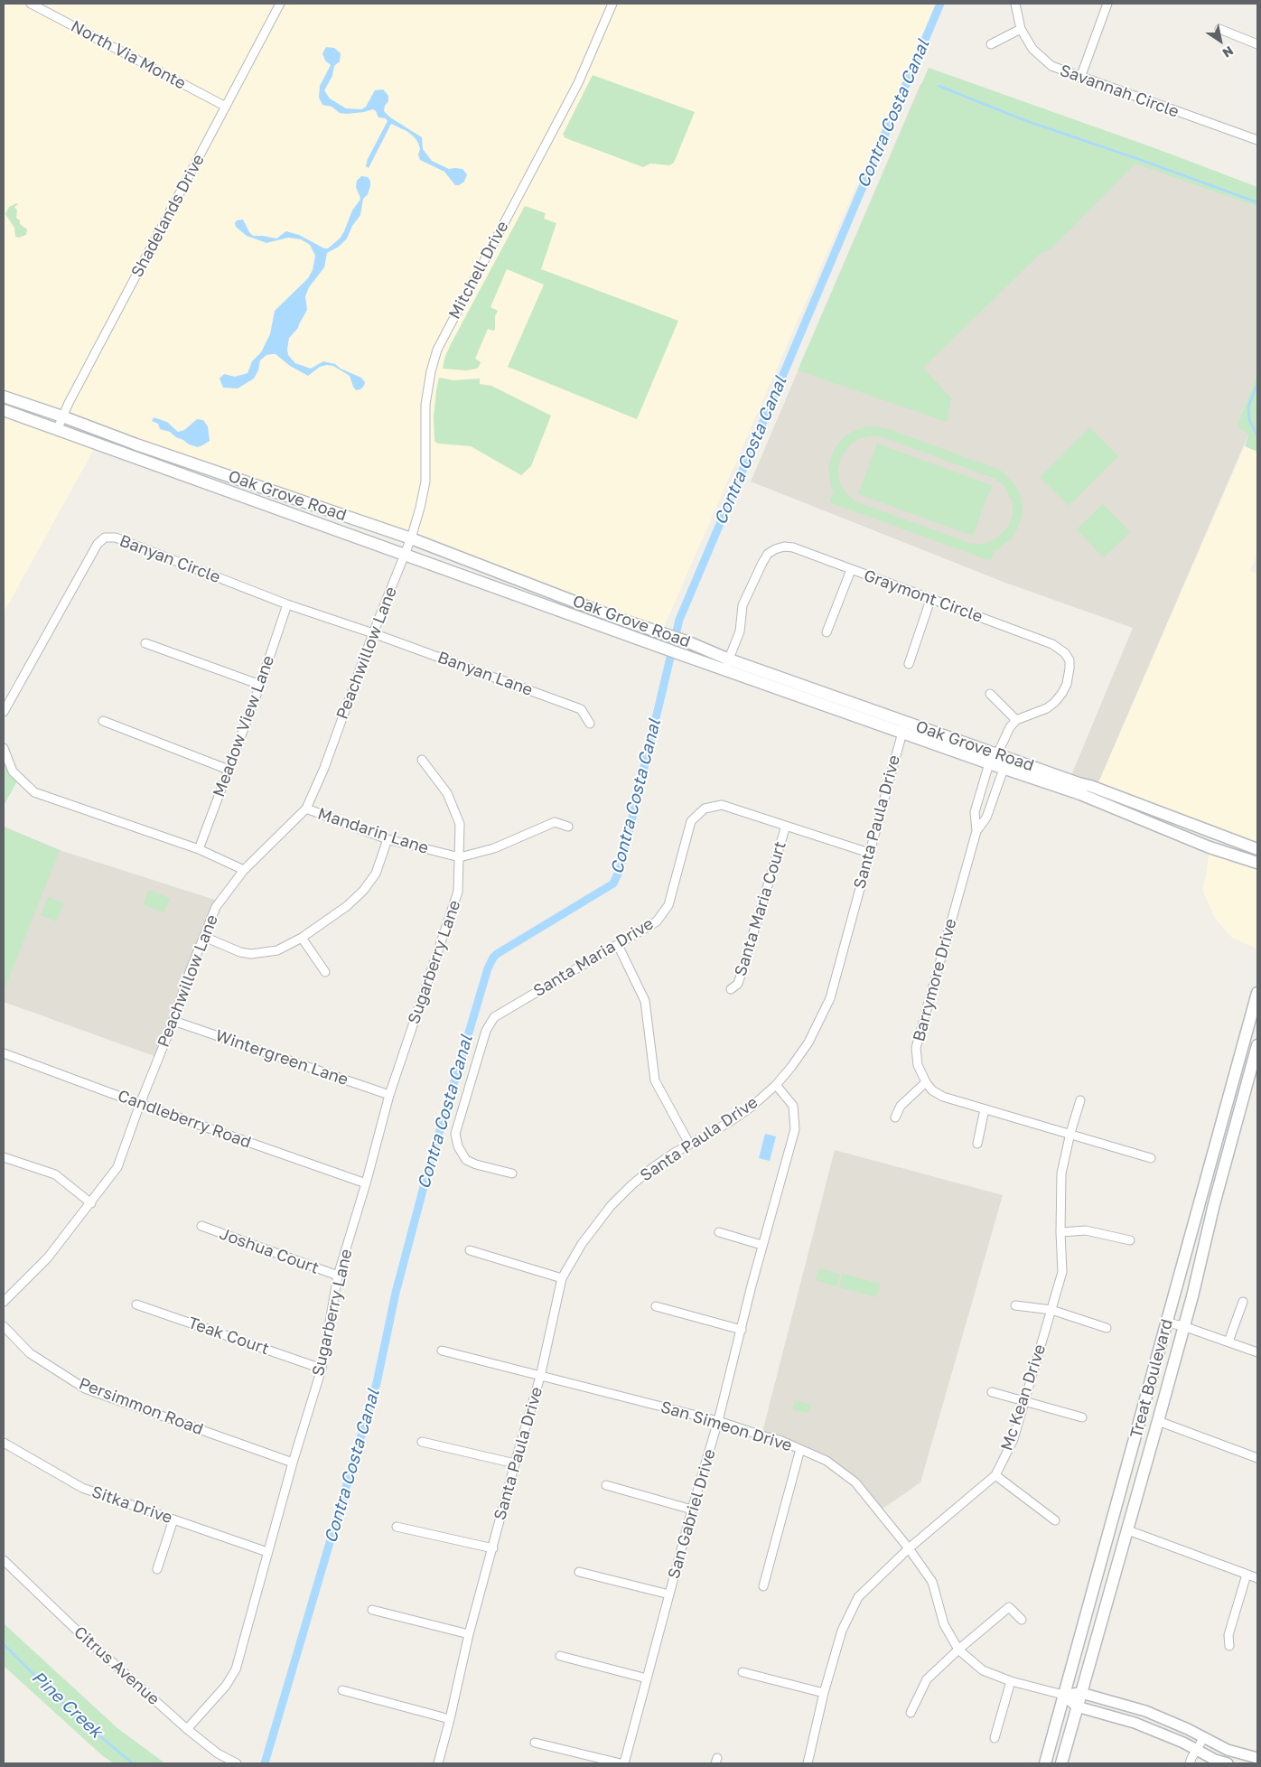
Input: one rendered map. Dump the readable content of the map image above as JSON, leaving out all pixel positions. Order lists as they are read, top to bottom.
{
  "streets": {
    "main road": ["Oak Grove Road", "Treat Boulevard"],
    "street": [
      "North Via Monte",
      "Savannah Circle",
      "Shadelands Drive",
      "Mitchell Drive",
      "Banyan Circle",
      "Graymont Circle",
      "Peachwillow Lane",
      "Banyan Lane",
      "Meadow View Lane",
      "Santa Paula Drive",
      "Mandarin Lane",
      "Santa Maria Court",
      "Santa Maria Drive",
      "Sugarberry Lane",
      "Barrymore Drive",
      "Wintergreen Lane",
      "Candleberry Road",
      "Joshua Court",
      "Teak Court",
      "Mc Kean Drive",
      "Persimmon Road",
      "San Simeon Drive",
      "Sitka Drive",
      "San Gabriel Drive",
      "Citrus Avenue"
    ]
  },
  "crossings": [
    ["North Via Monte", "Shadelands Drive"],
    ["Shadelands Drive", "Oak Grove Road"],
    ["Mitchell Drive", "Oak Grove Road"],
    ["Mitchell Drive", "Peachwillow Lane"],
    ["Oak Grove Road", "Graymont Circle"],
    ["Oak Grove Road", "Peachwillow Lane"],
    ["Oak Grove Road", "Santa Paula Drive"],
    ["Oak Grove Road", "Barrymore Drive"],
    ["Banyan Circle", "Peachwillow Lane"],
    ["Banyan Circle", "Banyan Lane"],
    ["Banyan Circle", "Meadow View Lane"],
    ["Peachwillow Lane", "Banyan Lane"],
    ["Peachwillow Lane", "Mandarin Lane"],
    ["Peachwillow Lane", "Wintergreen Lane"],
    ["Peachwillow Lane", "Candleberry Road"],
    ["Santa Paula Drive", "Santa Maria Drive"],
    ["Santa Paula Drive", "San Simeon Drive"],
    ["Santa Paula Drive", "San Gabriel Drive"],
    ["Mandarin Lane", "Sugarberry Lane"],
    ["Santa Maria Court", "Santa Maria Drive"],
    ["Sugarberry Lane", "Wintergreen Lane"],
    ["Sugarberry Lane", "Candleberry Road"],
    ["Sugarberry Lane", "Joshua Court"],
    ["Sugarberry Lane", "Teak Court"],
    ["Sugarberry Lane", "Persimmon Road"],
    ["Sugarberry Lane", "Sitka Drive"],
    ["Sugarberry Lane", "Citrus Avenue"],
    ["Treat Boulevard", "San Simeon Drive"],
    ["Mc Kean Drive", "San Simeon Drive"],
    ["San Simeon Drive", "San Gabriel Drive"]
  ],
  "water": ["Contra Costa Canal", "Pine Creek"],
  "north": "bottom right"
}
